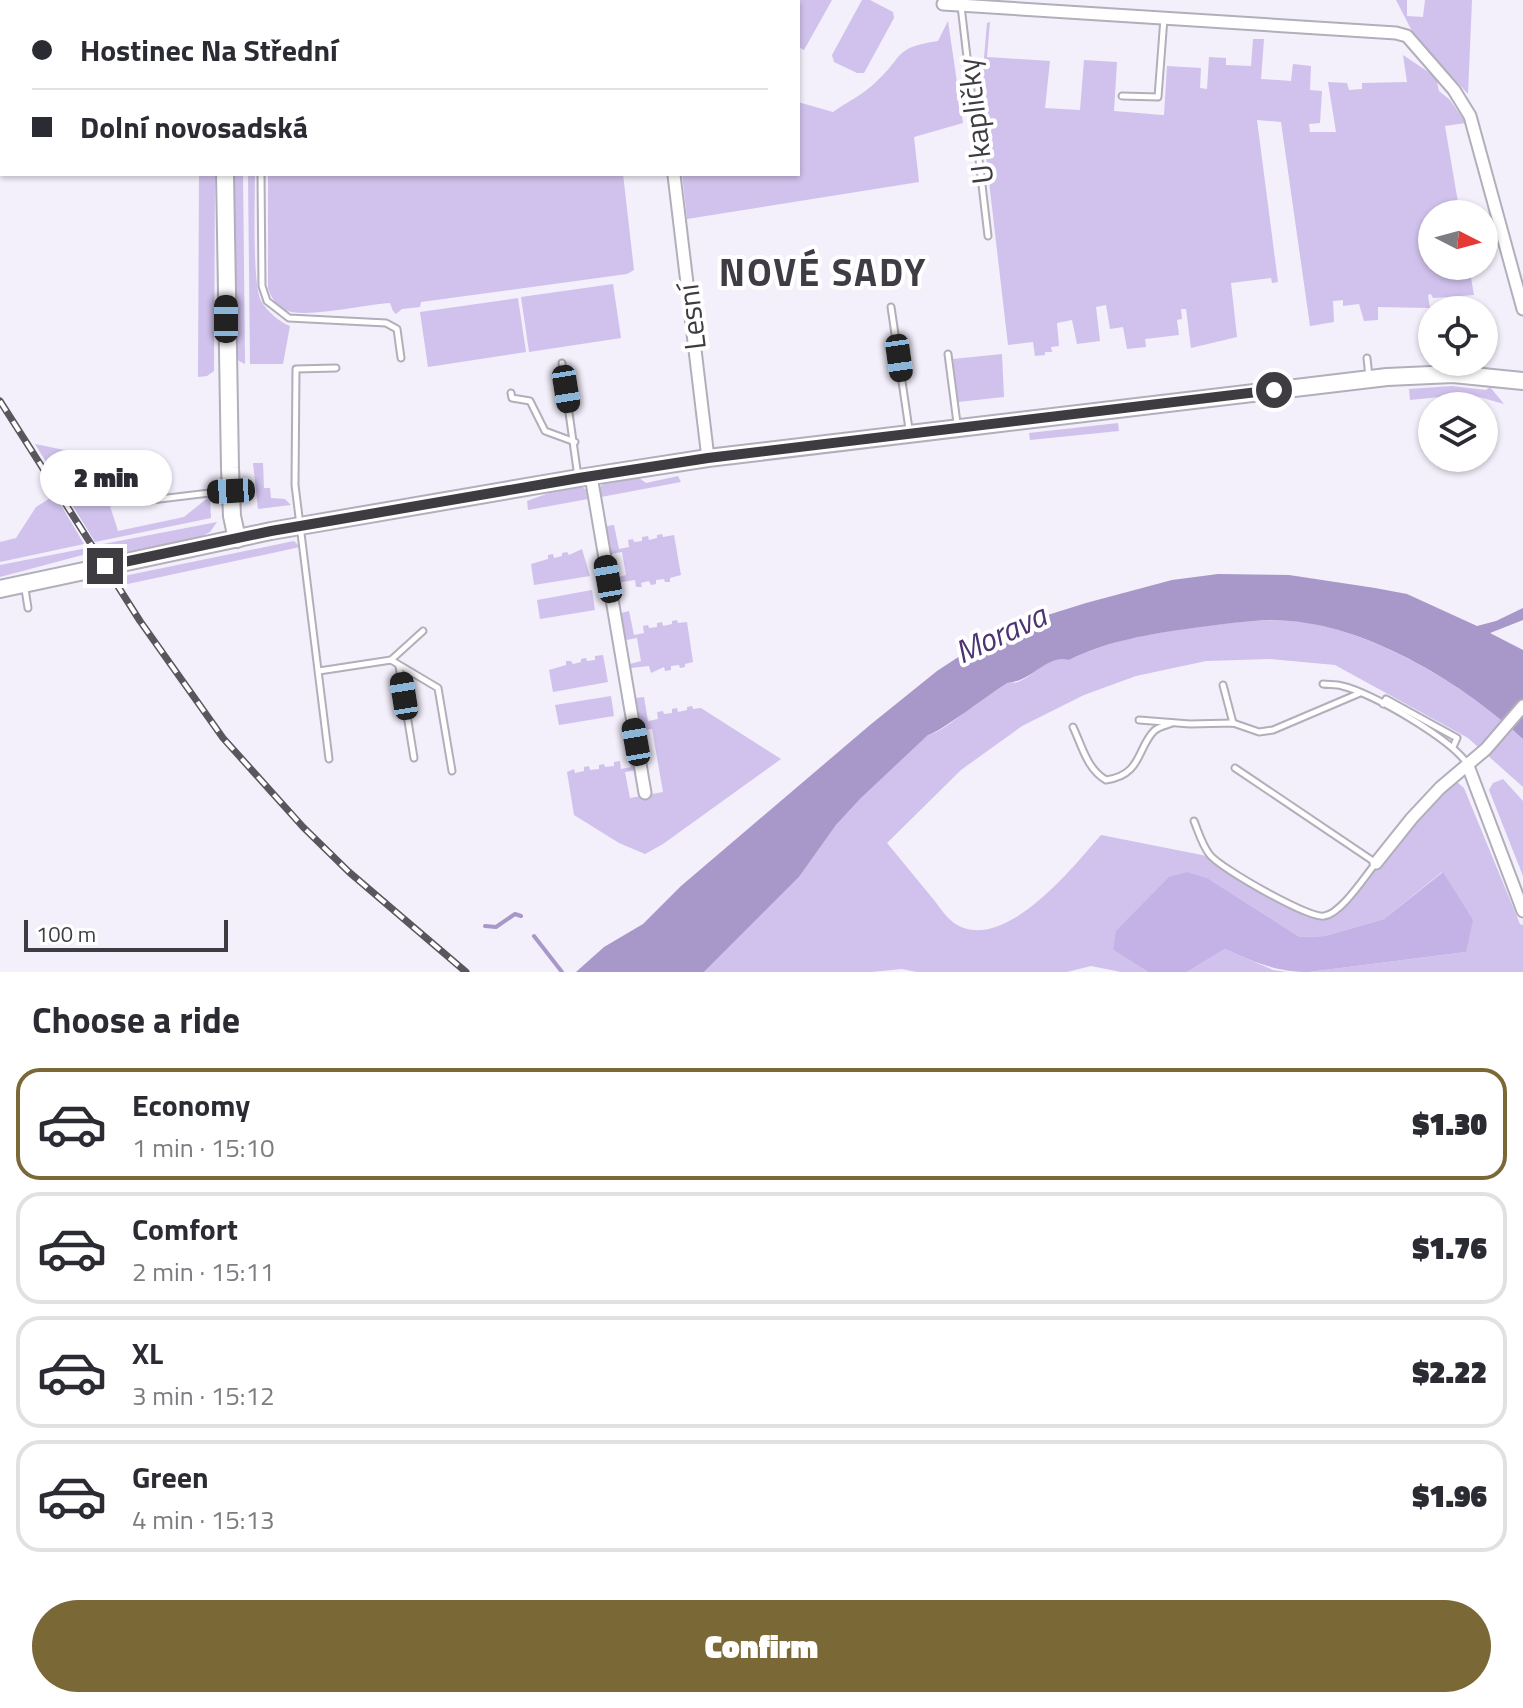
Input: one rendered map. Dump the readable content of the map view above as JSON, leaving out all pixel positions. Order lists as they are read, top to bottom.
{
  "streets": {
    "street": ["Lesní"],
    "lane": ["U kapličky"]
  },
  "districts": ["NOVÉ SADY"],
  "water": ["Morava"],
  "scale_bar": "100 m",
  "north": "right",
  "page": {
    "banner": ["Hostinec Na Střední", "Dolní novosadská"],
    "bubble": "2 min",
    "scale": "100 m",
    "heading": "Choose a ride",
    "list": [
      {
        "name": "Economy",
        "note": "1 min · 15:10",
        "value": "$1.30"
      },
      {
        "name": "Comfort",
        "note": "2 min · 15:11",
        "value": "$1.76"
      },
      {
        "name": "XL",
        "note": "3 min · 15:12",
        "value": "$2.22"
      },
      {
        "name": "Green",
        "note": "4 min · 15:13",
        "value": "$1.96"
      }
    ],
    "buttons": "Confirm"
  }
}
